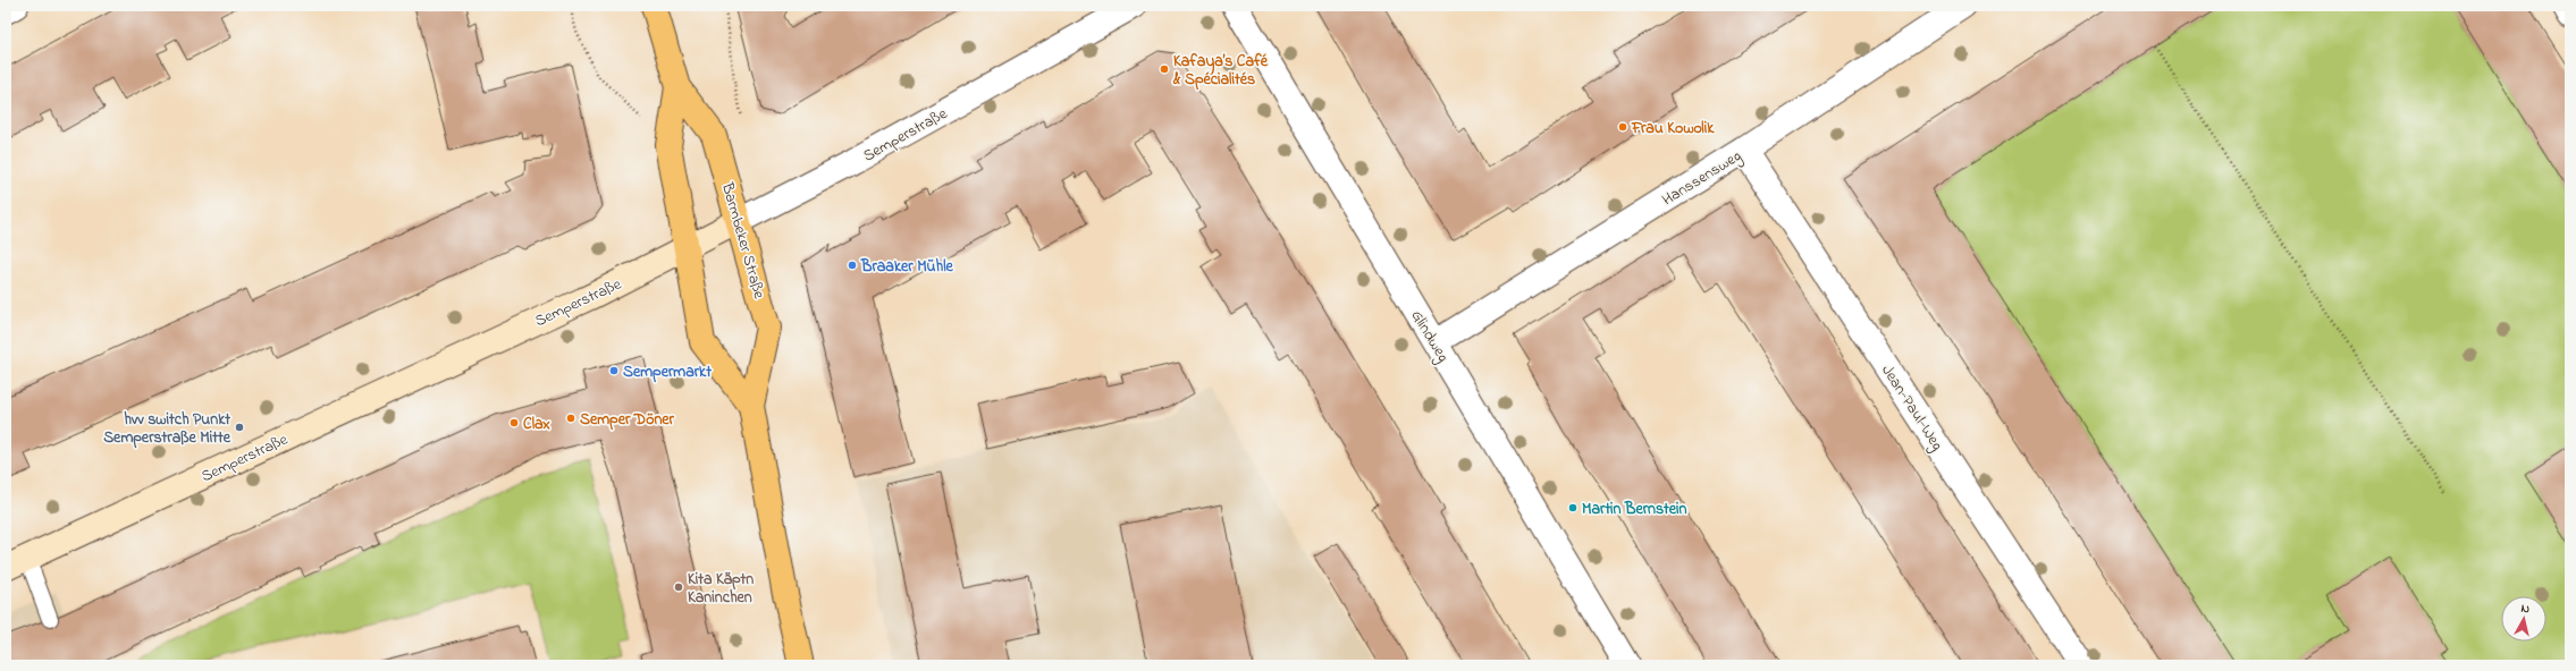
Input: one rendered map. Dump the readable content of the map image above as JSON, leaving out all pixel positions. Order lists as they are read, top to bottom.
{
  "streets": {
    "main road": ["Barmbeker Straße"],
    "street": [
      "Semperstraße",
      "Hanssensweg",
      "Glindweg",
      "Jean-Paul-Weg"
    ]
  },
  "crossings": [
    ["Semperstraße", "Barmbeker Straße"],
    ["Hanssensweg", "Glindweg"],
    ["Hanssensweg", "Jean-Paul-Weg"]
  ],
  "places": [
    "Kafaya’s Café & Spécialités",
    "Frau Kowolik",
    "Braaker Mühle",
    "Sempermarkt",
    "Semper Döner",
    "Clax",
    "hvv switch Punkt Semperstraße Mitte",
    "Martin Bernstein",
    "Kita Käptn Kaninchen"
  ],
  "north": "top"
}
